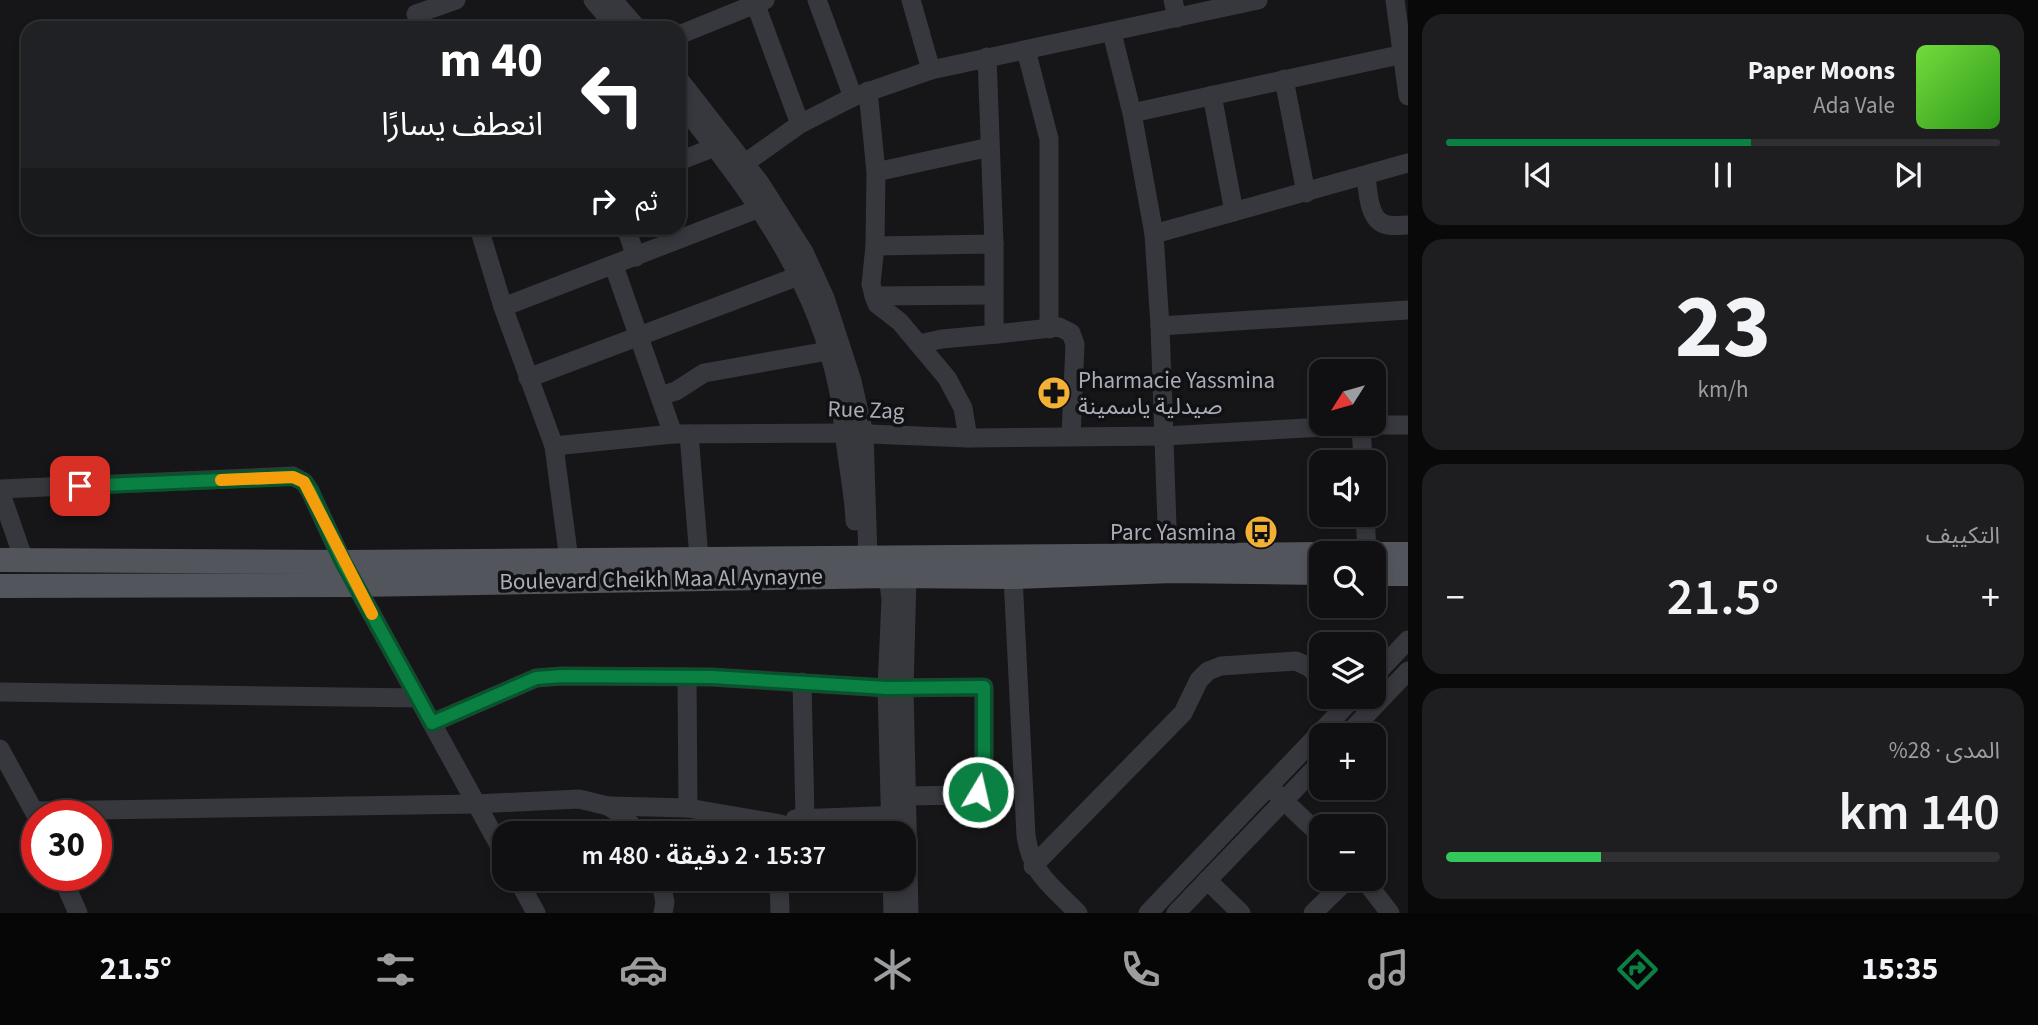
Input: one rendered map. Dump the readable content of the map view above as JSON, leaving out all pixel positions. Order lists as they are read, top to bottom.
{
  "streets": {
    "main road": ["Boulevard Cheikh Maa Al Aynayne"],
    "street": ["Rue Zag"]
  },
  "places": {
    "pharmacy": ["Pharmacie Yassmina صيدلية ياسمينة"],
    "bus stop": ["Parc Yasmina"]
  },
  "north": "bottom left",
  "page": {
    "turn": ["40 m", "انعطف يسارًا"],
    "song": ["Paper Moons", "Ada Vale"],
    "then": "ثم",
    "tile": [
      ["23", "km/h"],
      "التكييف",
      ["المدى · 28%", "140 km"]
    ],
    "map_buttons": ["+", "−"],
    "heat": ["−", "21.5°", "+"],
    "limit": "30",
    "trip": "15:37 · 2 دقيقة · 480 m",
    "tabs": ["15:35", "21.5°"]
  }
}
